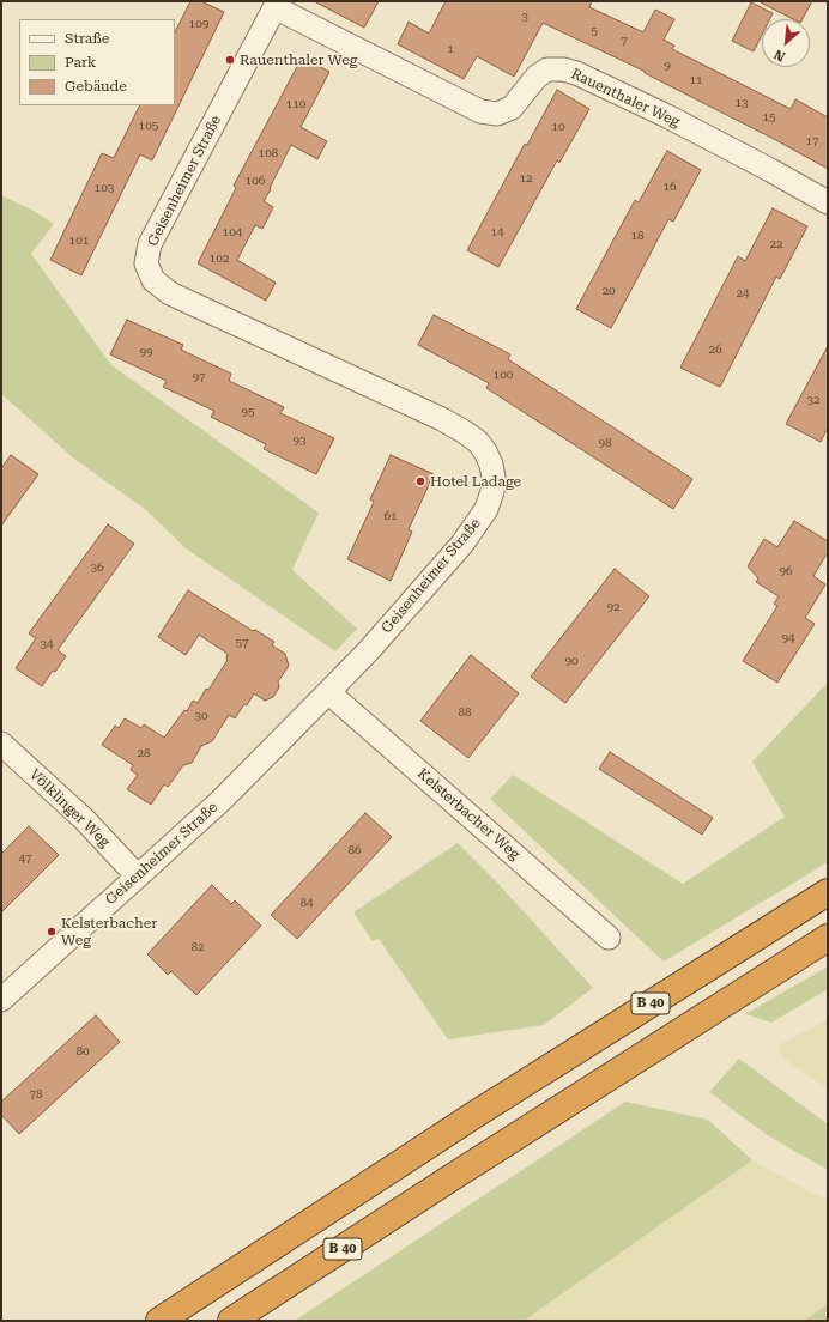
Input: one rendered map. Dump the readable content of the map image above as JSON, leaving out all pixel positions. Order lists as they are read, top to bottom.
{
  "streets": {
    "highway": ["B 40"],
    "street": [
      "Rauenthaler Weg",
      "Geisenheimer Straße",
      "Völklinger Weg",
      "Kelsterbacher Weg"
    ]
  },
  "crossings": [
    ["Rauenthaler Weg", "Geisenheimer Straße"],
    ["Geisenheimer Straße", "Völklinger Weg"],
    ["Geisenheimer Straße", "Kelsterbacher Weg"]
  ],
  "places": ["Rauenthaler Weg", "Hotel Ladage", "Kelsterbacher Weg"],
  "house_numbers": [
    "3",
    "109",
    "5",
    "7",
    "1",
    "9",
    "11",
    "13",
    "110",
    "15",
    "105",
    "10",
    "17",
    "108",
    "12",
    "106",
    "16",
    "103",
    "104",
    "14",
    "18",
    "101",
    "22",
    "102",
    "20",
    "24",
    "26",
    "99",
    "100",
    "97",
    "32",
    "95",
    "93",
    "98",
    "61",
    "36",
    "96",
    "92",
    "94",
    "57",
    "34",
    "90",
    "88",
    "30",
    "28",
    "86",
    "47",
    "84",
    "82",
    "80",
    "78"
  ],
  "legend": ["Straße", "Park", "Gebäude"],
  "north": "bottom left"
}
